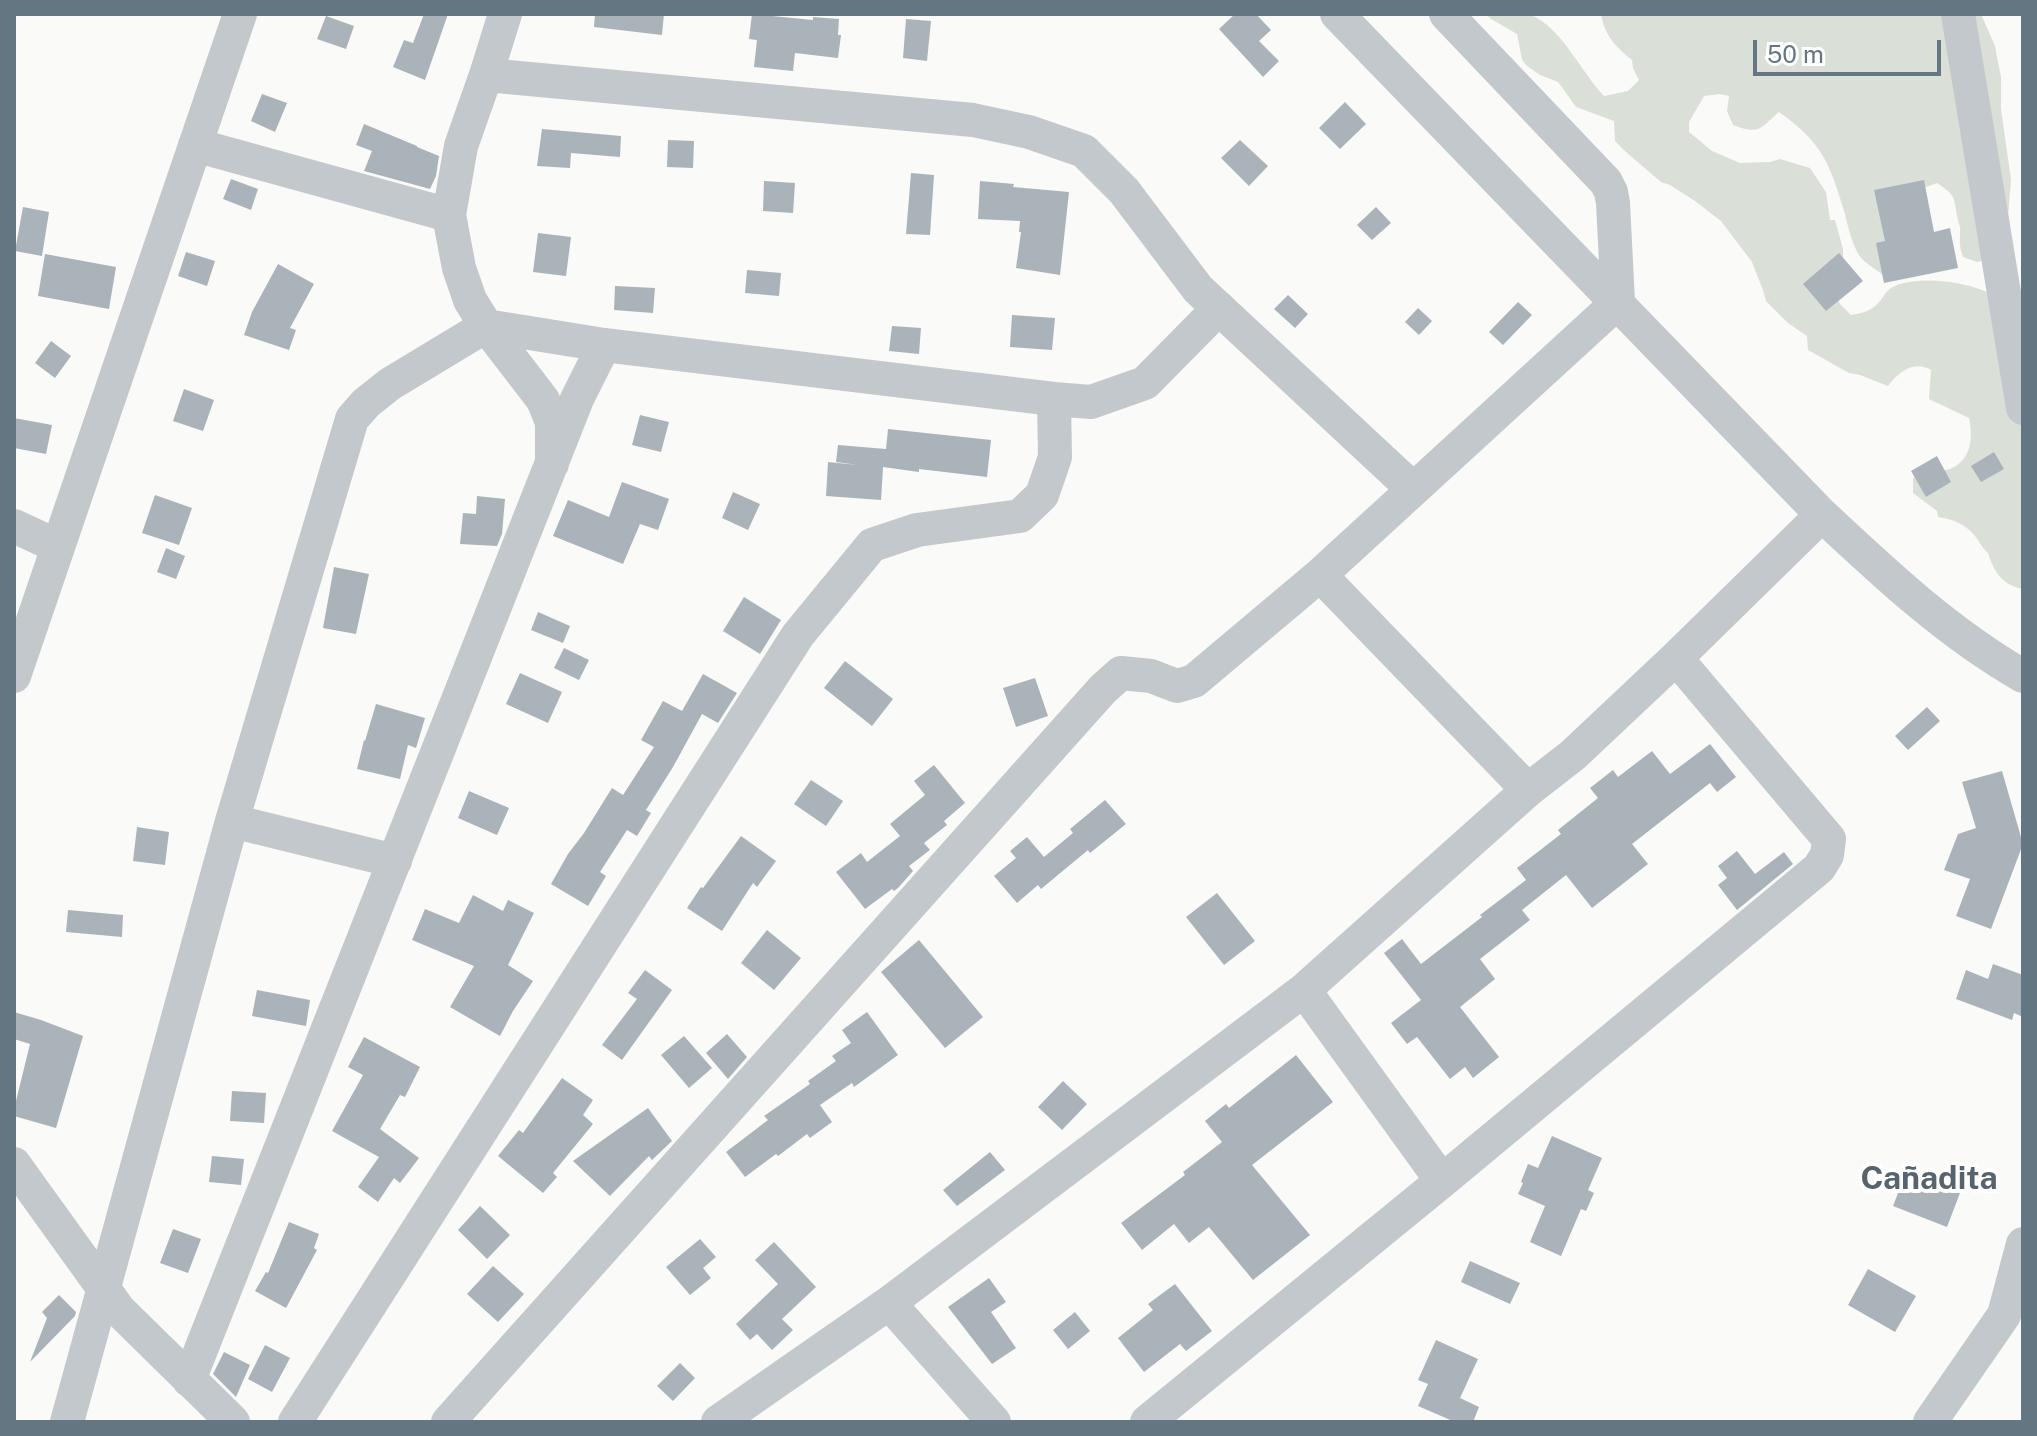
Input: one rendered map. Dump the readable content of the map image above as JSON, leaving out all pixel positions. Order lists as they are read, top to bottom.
{
  "districts": ["Cañadita"],
  "scale_bar": "50 m"
}
